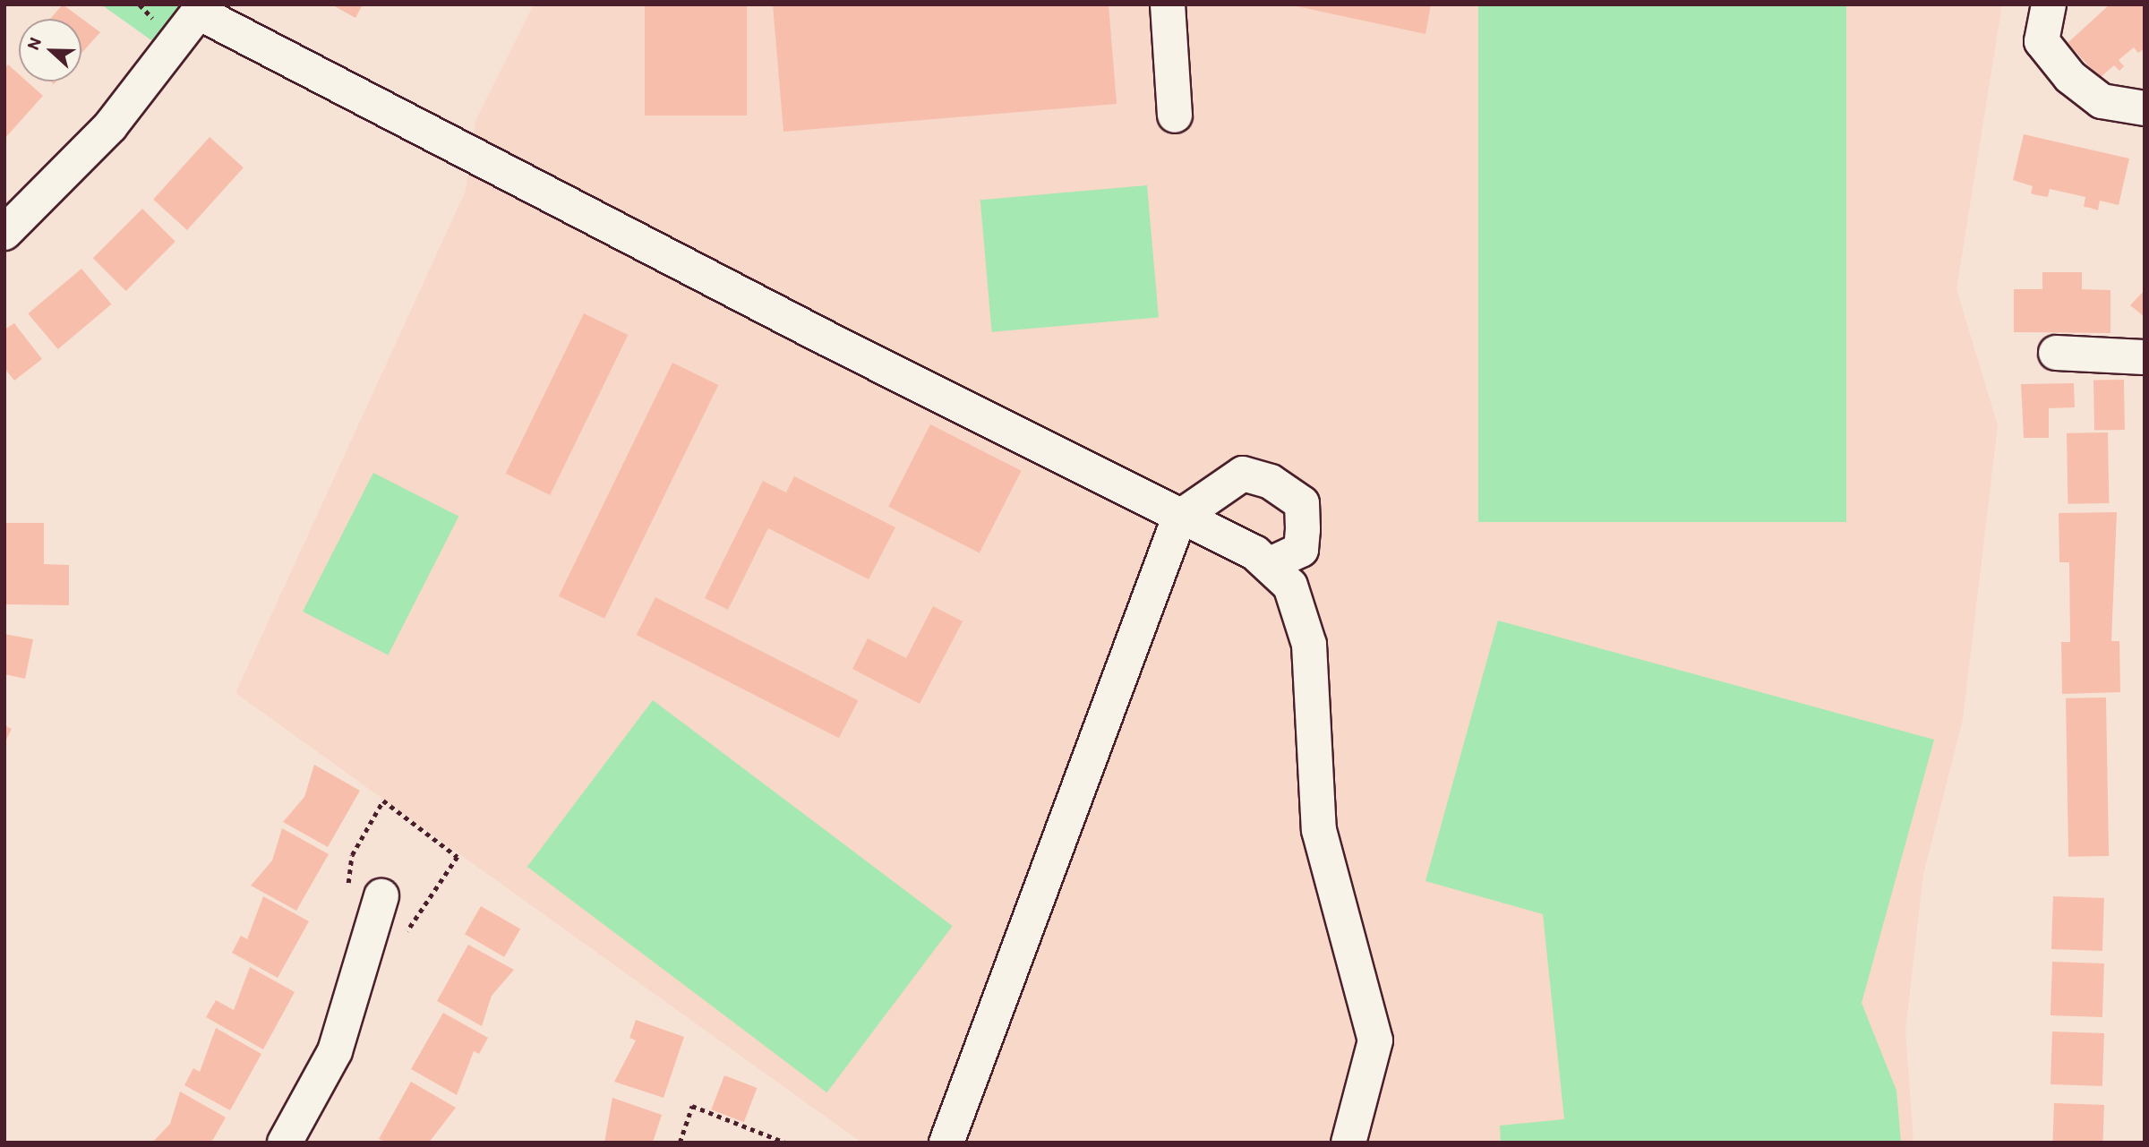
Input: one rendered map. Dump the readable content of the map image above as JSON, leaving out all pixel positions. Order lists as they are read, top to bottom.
{
  "north": "left"
}
